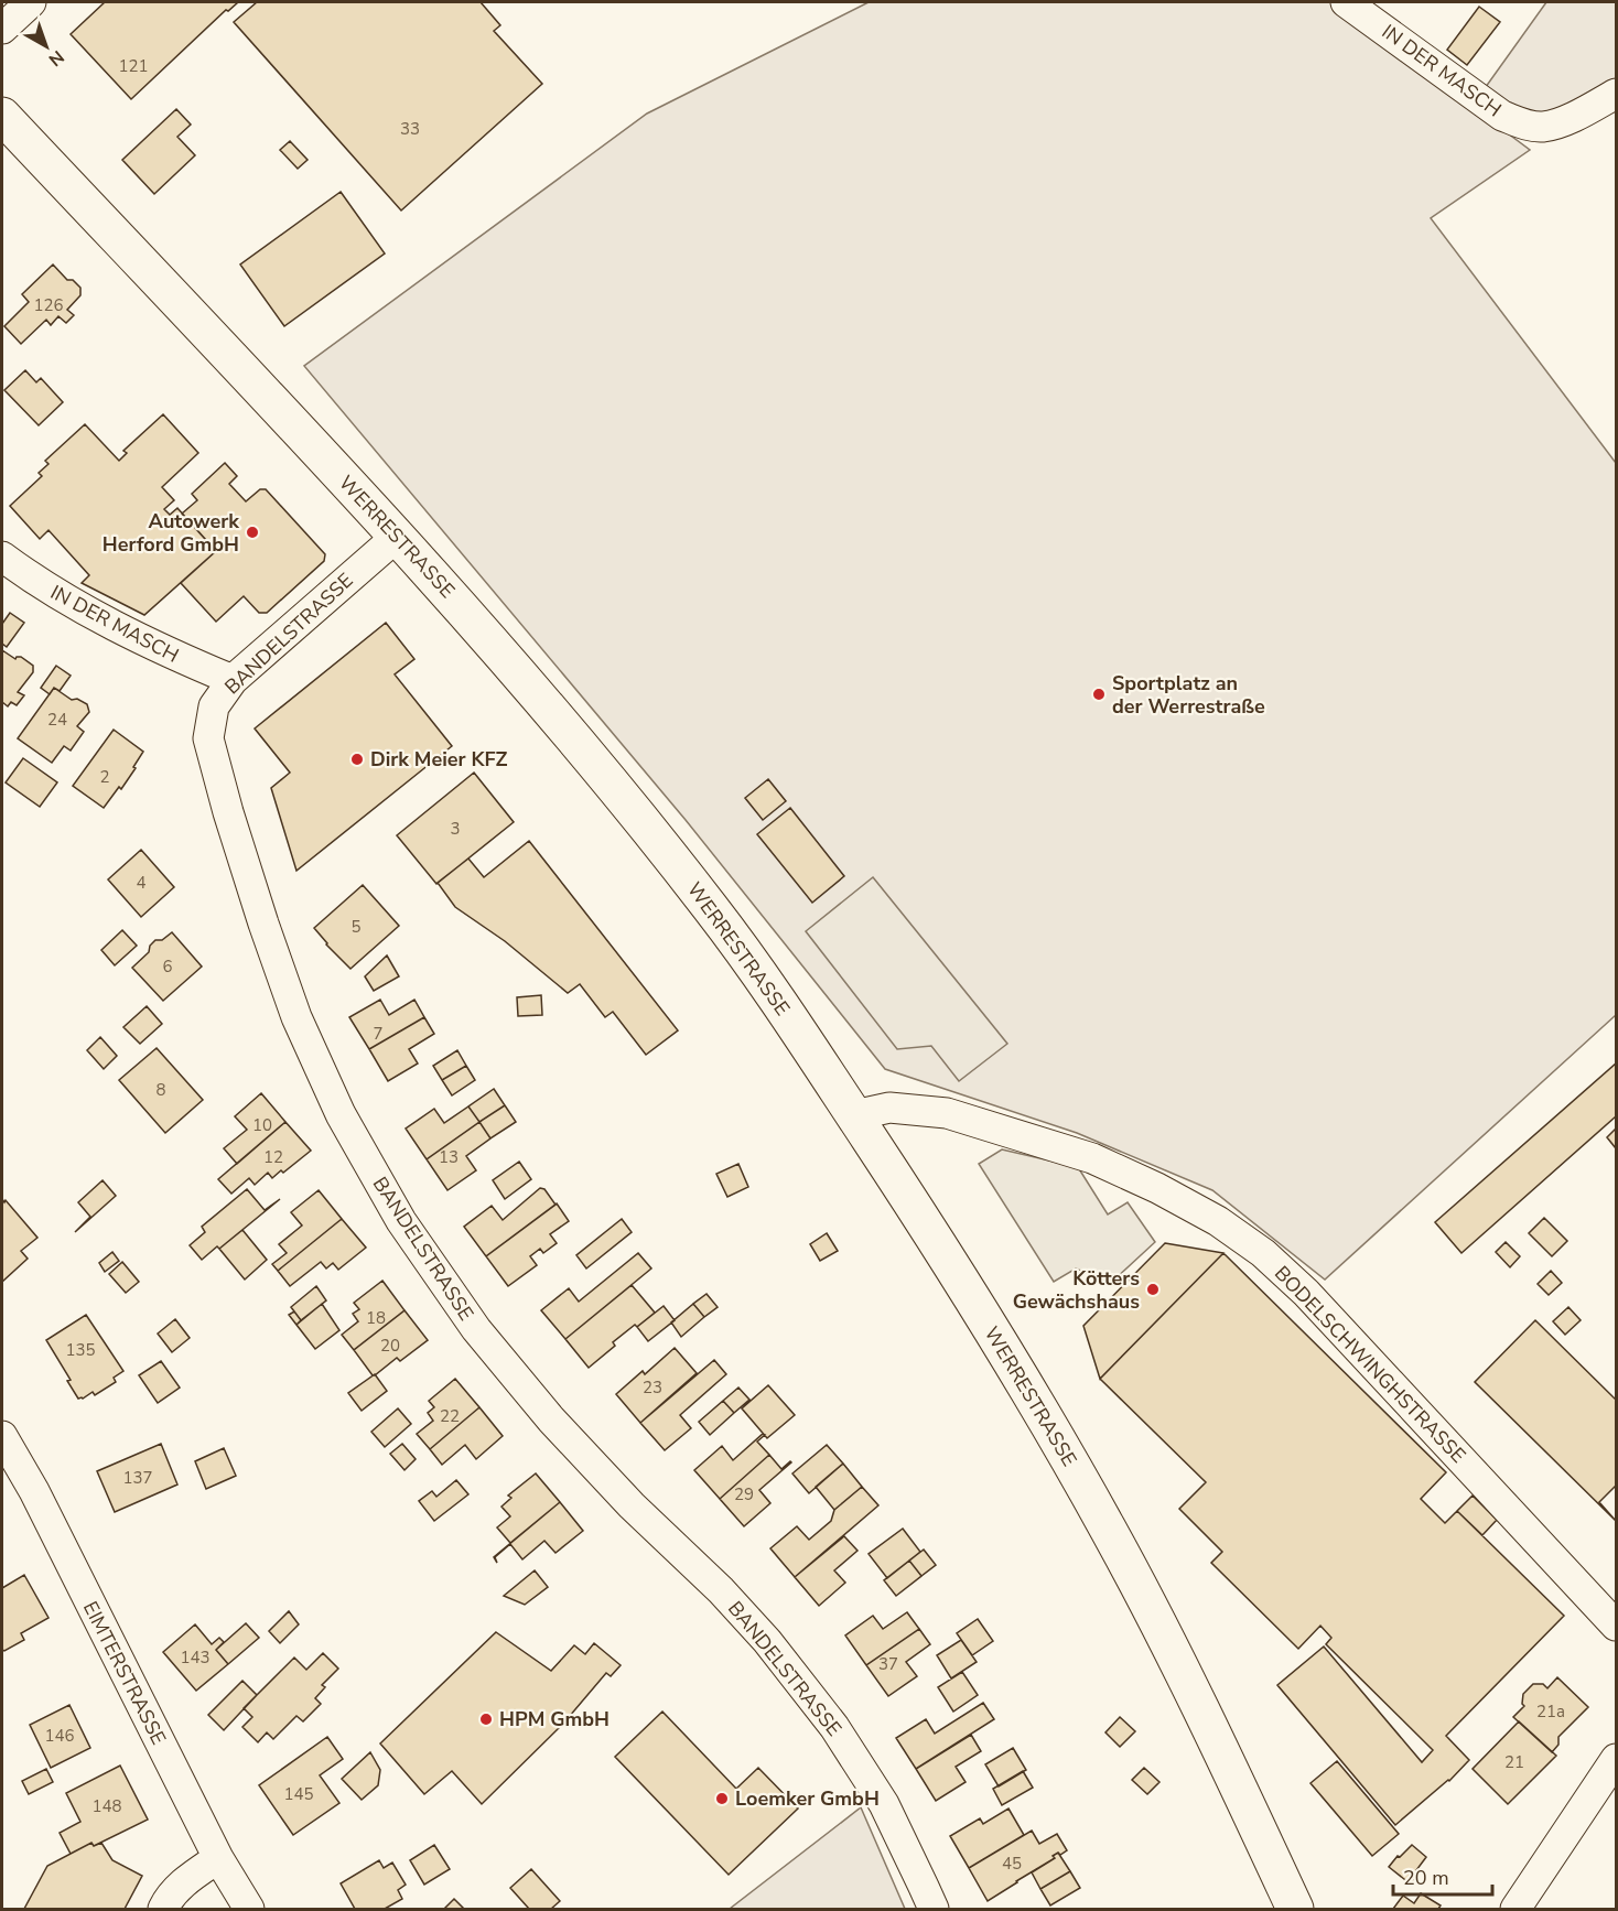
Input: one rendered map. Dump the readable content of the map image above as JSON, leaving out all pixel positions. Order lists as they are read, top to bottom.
{
  "streets": {
    "main road": ["WERRESTRASSE"],
    "street": [
      "IN DER MASCH",
      "BANDELSTRASSE",
      "BODELSCHWINGHSTRASSE",
      "EIMTERSTRASSE"
    ]
  },
  "crossings": [
    ["IN DER MASCH", "BANDELSTRASSE"],
    ["WERRESTRASSE", "BANDELSTRASSE"],
    ["WERRESTRASSE", "BODELSCHWINGHSTRASSE"]
  ],
  "places": [
    "Autowerk Herford GmbH",
    "Sportplatz an der Werrestraße",
    "Dirk Meier KFZ",
    "Kötters Gewächshaus",
    "HPM GmbH",
    "Loemker GmbH"
  ],
  "house_numbers": [
    "121",
    "33",
    "126",
    "24",
    "2",
    "3",
    "4",
    "5",
    "6",
    "7",
    "8",
    "10",
    "12",
    "13",
    "18",
    "20",
    "135",
    "23",
    "22",
    "137",
    "29",
    "143",
    "37",
    "21a",
    "146",
    "21",
    "145",
    "148",
    "45"
  ],
  "scale_bar": "20 m",
  "north": "bottom right"
}
